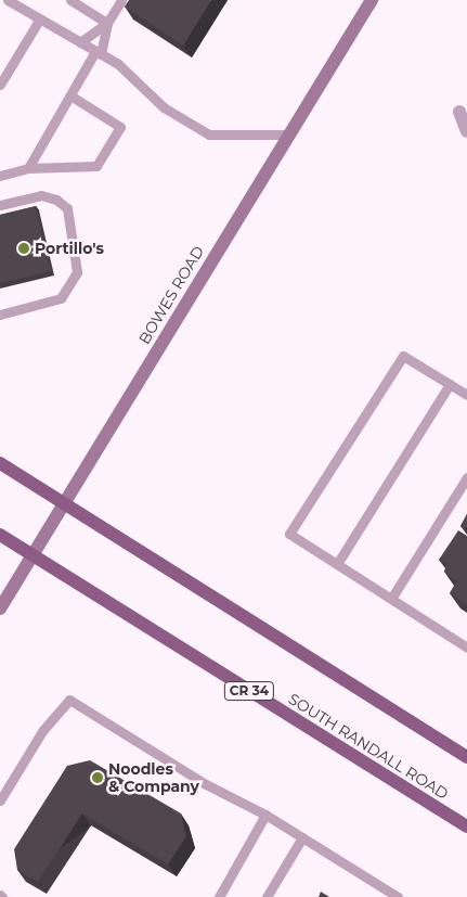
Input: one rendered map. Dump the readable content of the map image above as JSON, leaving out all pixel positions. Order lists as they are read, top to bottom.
{
  "streets": {
    "main road": ["BOWES ROAD", "CR 34", "SOUTH RANDALL ROAD"]
  },
  "crossings": [
    ["BOWES ROAD", "CR 34"],
    ["BOWES ROAD", "SOUTH RANDALL ROAD"],
    ["CR 34", "SOUTH RANDALL ROAD"]
  ],
  "places": ["Portillo's", "Noodles & Company"]
}
